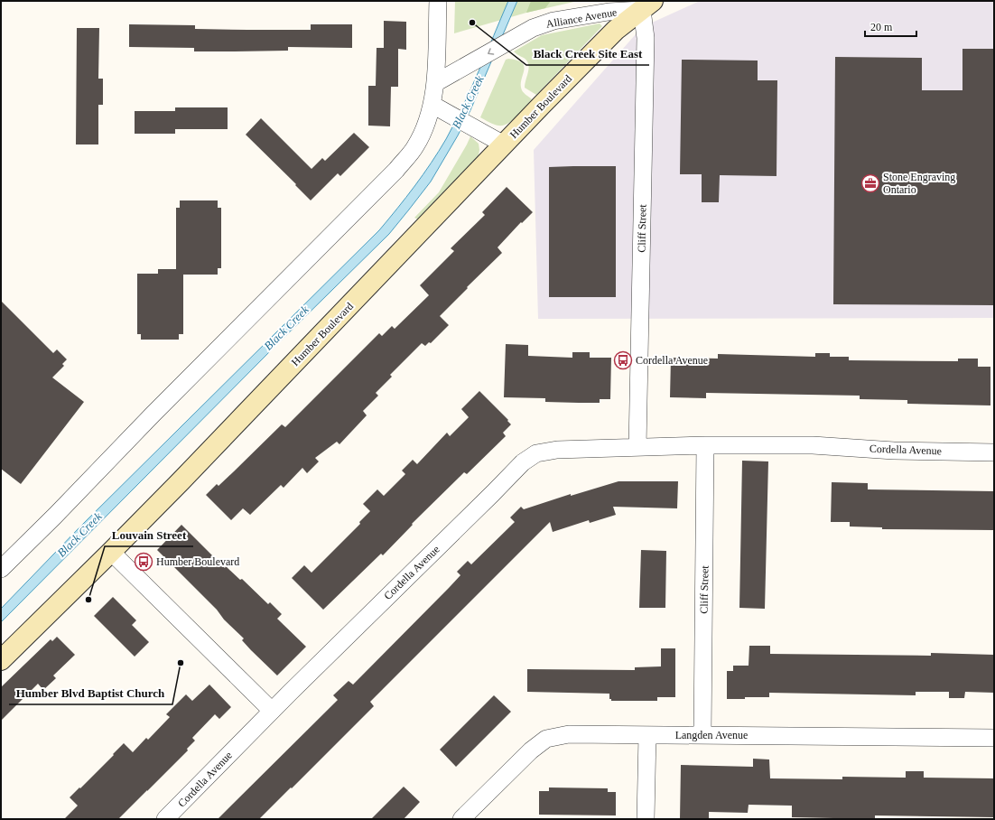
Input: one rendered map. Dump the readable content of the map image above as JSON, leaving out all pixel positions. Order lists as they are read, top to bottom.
{
  "streets": {
    "street": [
      "Alliance Avenue",
      "Humber Boulevard",
      "Cliff Street",
      "Cordella Avenue",
      "Langden Avenue"
    ]
  },
  "crossings": [
    ["Alliance Avenue", "Humber Boulevard"],
    ["Alliance Avenue", "Cliff Street"],
    ["Humber Boulevard", "Cliff Street"],
    ["Cliff Street", "Cordella Avenue"],
    ["Cliff Street", "Langden Avenue"]
  ],
  "one_way": ["Alliance Avenue"],
  "water": ["Black Creek"],
  "places": {
    "other": ["Black Creek Site East", "Louvain Street", "Humber Blvd Baptist Church"],
    "office": ["Stone Engraving Ontario"],
    "bus stop": ["Cordella Avenue", "Humber Boulevard"]
  },
  "scale_bar": "20 m"
}
